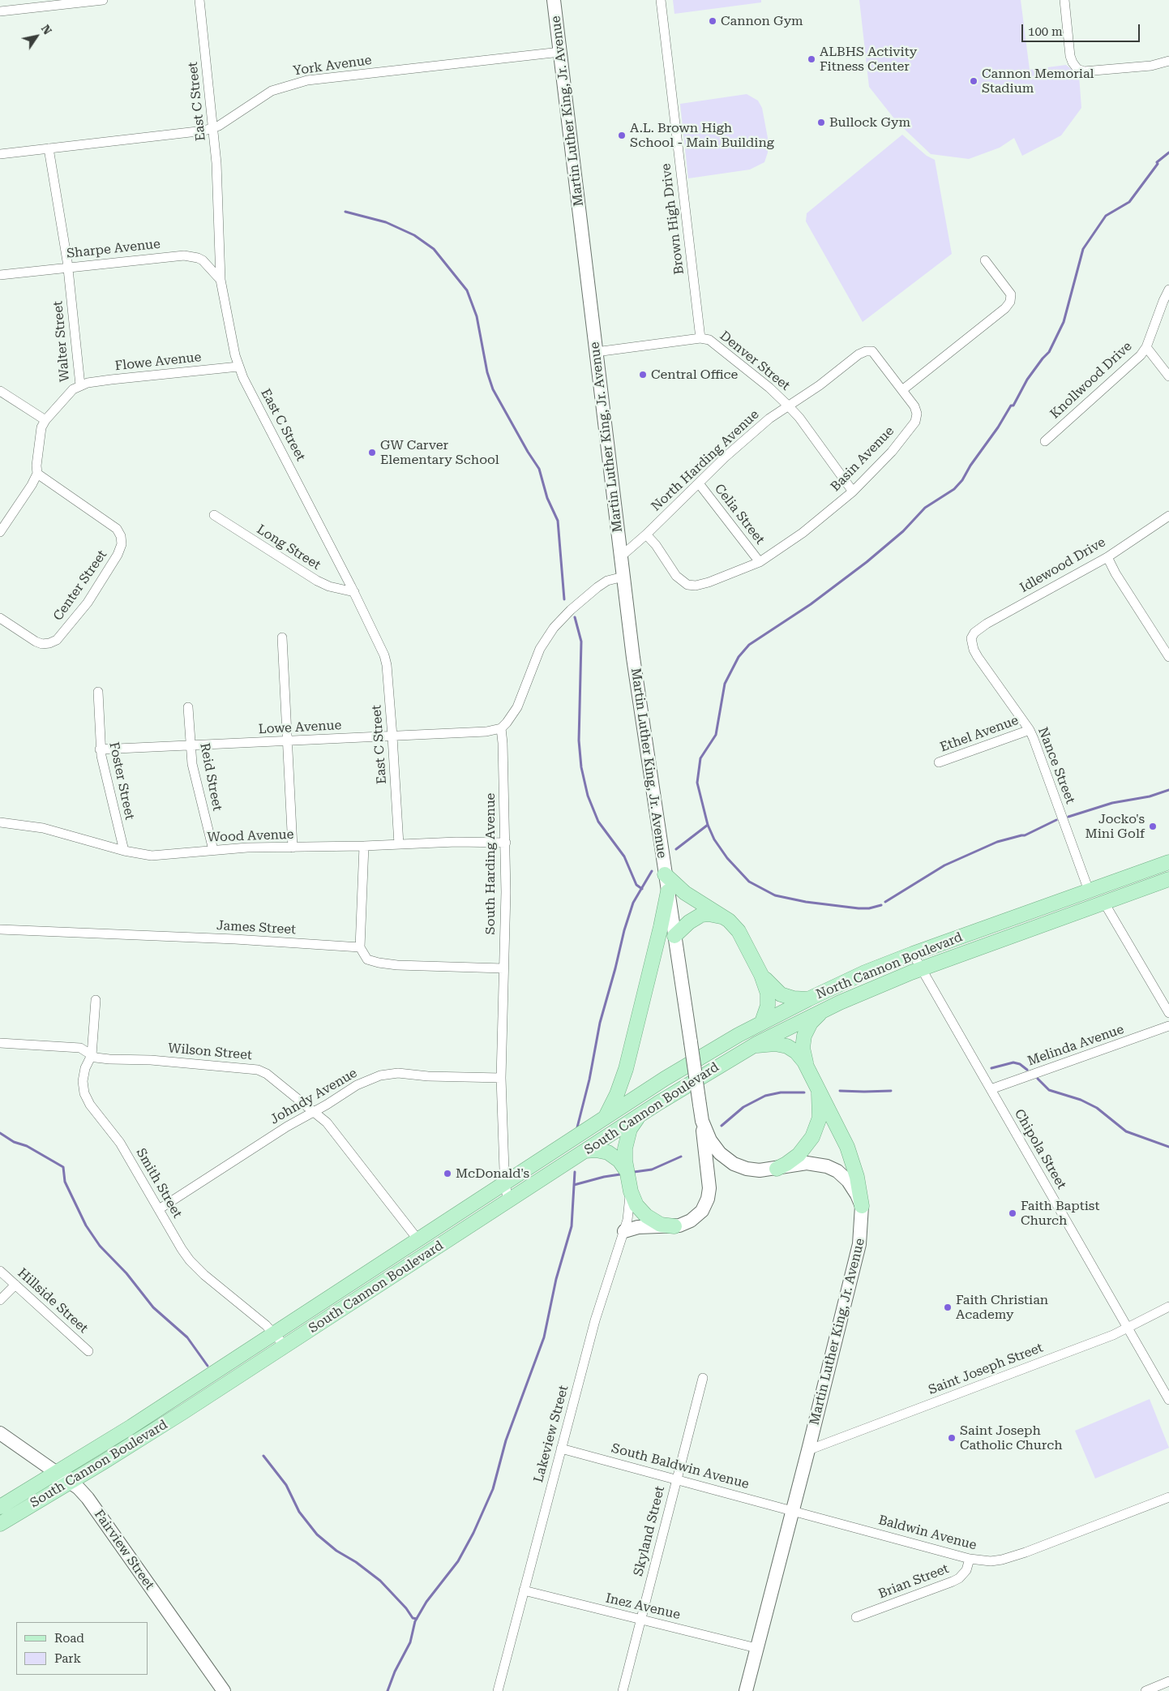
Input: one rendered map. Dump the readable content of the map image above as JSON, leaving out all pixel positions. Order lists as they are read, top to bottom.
{
  "streets": {
    "main road": [
      "Martin Luther King, Jr. Avenue",
      "North Cannon Boulevard",
      "South Cannon Boulevard",
      "Fairview Street"
    ],
    "street": [
      "York Avenue",
      "East C Street",
      "Brown High Drive",
      "Sharpe Avenue",
      "Walter Street",
      "Denver Street",
      "Flowe Avenue",
      "Knollwood Drive",
      "Basin Avenue",
      "North Harding Avenue",
      "Celia Street",
      "Long Street",
      "Idlewood Drive",
      "Center Street",
      "Lowe Avenue",
      "Ethel Avenue",
      "Nance Street",
      "Reid Street",
      "Foster Street",
      "Wood Avenue",
      "South Harding Avenue",
      "James Street",
      "Melinda Avenue",
      "Wilson Street",
      "Johndy Avenue",
      "Chipola Street",
      "Smith Street",
      "Hillside Street",
      "Saint Joseph Street",
      "Lakeview Street",
      "South Baldwin Avenue",
      "Skyland Street",
      "Baldwin Avenue",
      "Brian Street",
      "Inez Avenue"
    ]
  },
  "crossings": [
    ["York Avenue", "East C Street"],
    ["York Avenue", "Martin Luther King, Jr. Avenue"],
    ["York Avenue", "Walter Street"],
    ["East C Street", "Sharpe Avenue"],
    ["East C Street", "Flowe Avenue"],
    ["East C Street", "Long Street"],
    ["East C Street", "Lowe Avenue"],
    ["East C Street", "Wood Avenue"],
    ["Martin Luther King, Jr. Avenue", "Denver Street"],
    ["Martin Luther King, Jr. Avenue", "North Harding Avenue"],
    ["Martin Luther King, Jr. Avenue", "Saint Joseph Street"],
    ["Martin Luther King, Jr. Avenue", "South Baldwin Avenue"],
    ["Martin Luther King, Jr. Avenue", "Baldwin Avenue"],
    ["Martin Luther King, Jr. Avenue", "Inez Avenue"],
    ["Brown High Drive", "Denver Street"],
    ["Sharpe Avenue", "Walter Street"],
    ["Walter Street", "Flowe Avenue"],
    ["Walter Street", "Center Street"],
    ["Denver Street", "Basin Avenue"],
    ["Denver Street", "North Harding Avenue"],
    ["Basin Avenue", "North Harding Avenue"],
    ["Basin Avenue", "Celia Street"],
    ["North Harding Avenue", "Celia Street"],
    ["Idlewood Drive", "Nance Street"],
    ["Lowe Avenue", "Reid Street"],
    ["Lowe Avenue", "Foster Street"],
    ["Lowe Avenue", "South Harding Avenue"],
    ["Ethel Avenue", "Nance Street"],
    ["Nance Street", "North Cannon Boulevard"],
    ["Reid Street", "Wood Avenue"],
    ["Foster Street", "Wood Avenue"],
    ["Wood Avenue", "South Harding Avenue"],
    ["South Harding Avenue", "Johndy Avenue"],
    ["South Harding Avenue", "South Cannon Boulevard"],
    ["North Cannon Boulevard", "South Cannon Boulevard"],
    ["North Cannon Boulevard", "Chipola Street"],
    ["Melinda Avenue", "Chipola Street"],
    ["Wilson Street", "Johndy Avenue"],
    ["Wilson Street", "South Cannon Boulevard"],
    ["Wilson Street", "Smith Street"],
    ["Johndy Avenue", "Smith Street"],
    ["South Cannon Boulevard", "Smith Street"],
    ["South Cannon Boulevard", "Fairview Street"],
    ["Chipola Street", "Saint Joseph Street"],
    ["Lakeview Street", "South Baldwin Avenue"],
    ["Lakeview Street", "Inez Avenue"],
    ["South Baldwin Avenue", "Skyland Street"],
    ["South Baldwin Avenue", "Baldwin Avenue"],
    ["Skyland Street", "Inez Avenue"],
    ["Baldwin Avenue", "Brian Street"]
  ],
  "places": [
    "Cannon Gym",
    "ALBHS Activity Fitness Center",
    "Cannon Memorial Stadium",
    "Bullock Gym",
    "A.L. Brown High School - Main Building",
    "Central Office",
    "GW Carver Elementary School",
    "Jocko's Mini Golf",
    "McDonald's",
    "Faith Baptist Church",
    "Faith Christian Academy",
    "Saint Joseph Catholic Church"
  ],
  "legend": ["Road", "Park"],
  "scale_bar": "100 m",
  "north": "top right"
}
